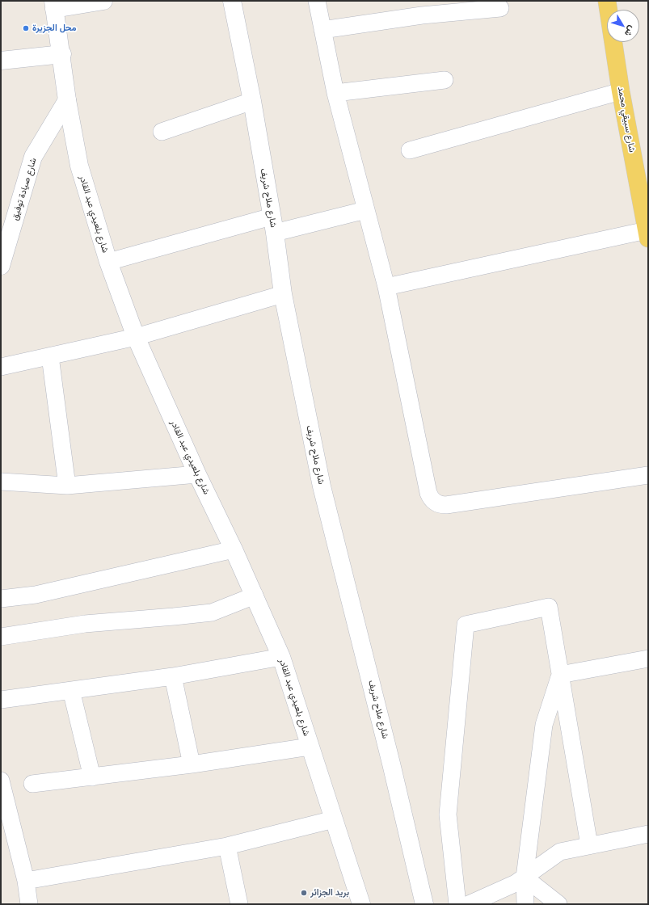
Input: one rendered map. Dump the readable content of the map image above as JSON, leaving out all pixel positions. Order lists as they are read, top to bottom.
{
  "streets": {
    "main road": ["شارع سبيقي محمد"],
    "street": ["شارع صيادة توفيق", "شارع ملاح شريف", "شارع بلعيدي عبد القادر"]
  },
  "crossings": [
    ["شارع صيادة توفيق", "شارع بلعيدي عبد القادر"]
  ],
  "places": ["محل الجزيرة", "بريد الجزائر"],
  "north": "bottom right"
}
